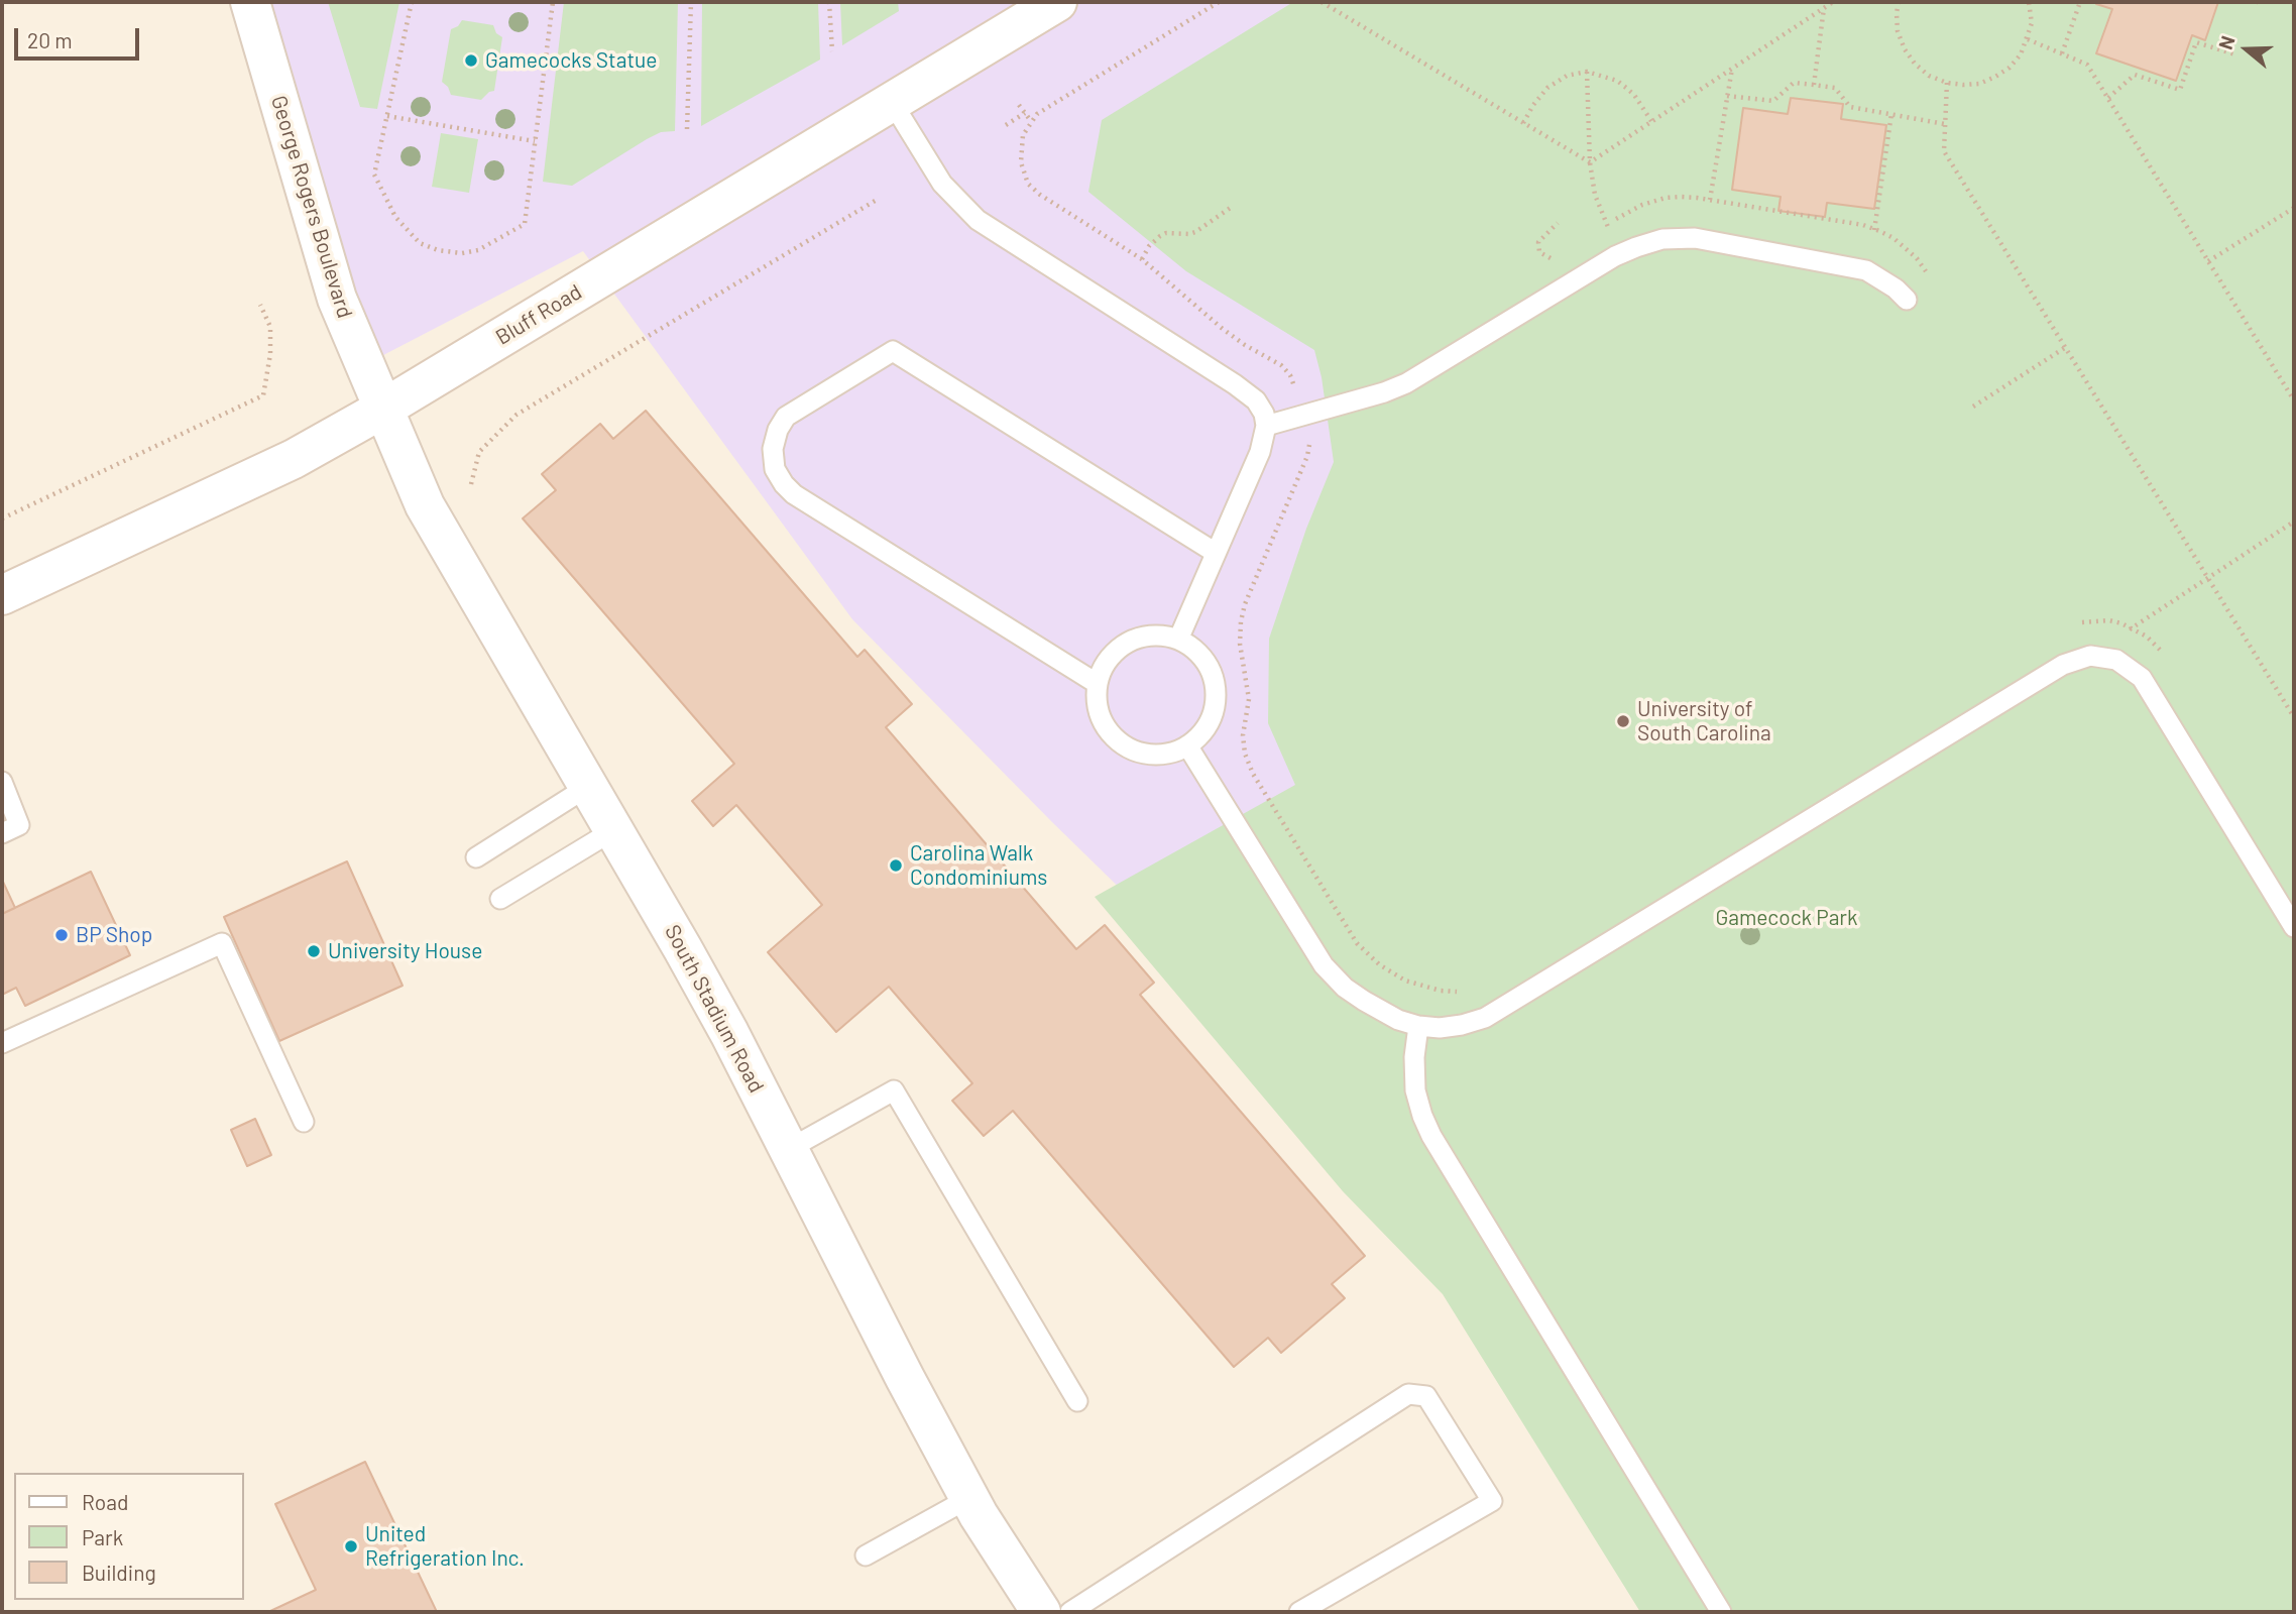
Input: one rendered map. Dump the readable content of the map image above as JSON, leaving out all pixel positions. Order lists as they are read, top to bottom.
{
  "streets": {
    "street": ["George Rogers Boulevard", "Bluff Road", "South Stadium Road"]
  },
  "crossings": [
    ["George Rogers Boulevard", "Bluff Road"],
    ["George Rogers Boulevard", "South Stadium Road"],
    ["Bluff Road", "South Stadium Road"]
  ],
  "parks": ["Gamecock Park"],
  "places": [
    "Gamecocks Statue",
    "University of South Carolina",
    "Carolina Walk Condominiums",
    "BP Shop",
    "University House",
    "United Refrigeration Inc."
  ],
  "legend": ["Road", "Park", "Building"],
  "scale_bar": "20 m",
  "north": "left"
}
